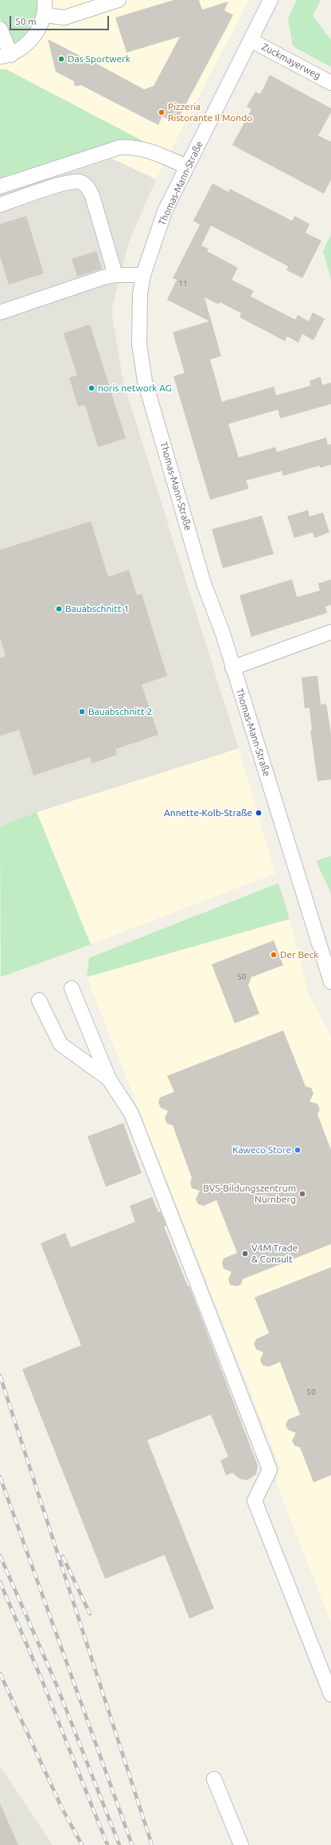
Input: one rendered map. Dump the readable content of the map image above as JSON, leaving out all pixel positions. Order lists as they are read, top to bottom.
{
  "streets": {
    "street": ["Zuckmayerweg", "Thomas-Mann-Straße"]
  },
  "crossings": [
    ["Zuckmayerweg", "Thomas-Mann-Straße"]
  ],
  "places": [
    "Das Sportwerk",
    "Pizzeria Ristorante Il Mondo",
    "noris network AG",
    "Bauabschnitt 1",
    "Bauabschnitt 2",
    "Annette-Kolb-Straße",
    "Der Beck",
    "Kaweco Store",
    "BVS-Bildungszentrum Nürnberg",
    "V4M Trade & Consult"
  ],
  "house_numbers": ["11", "50", "50"],
  "scale_bar": "50 m"
}
